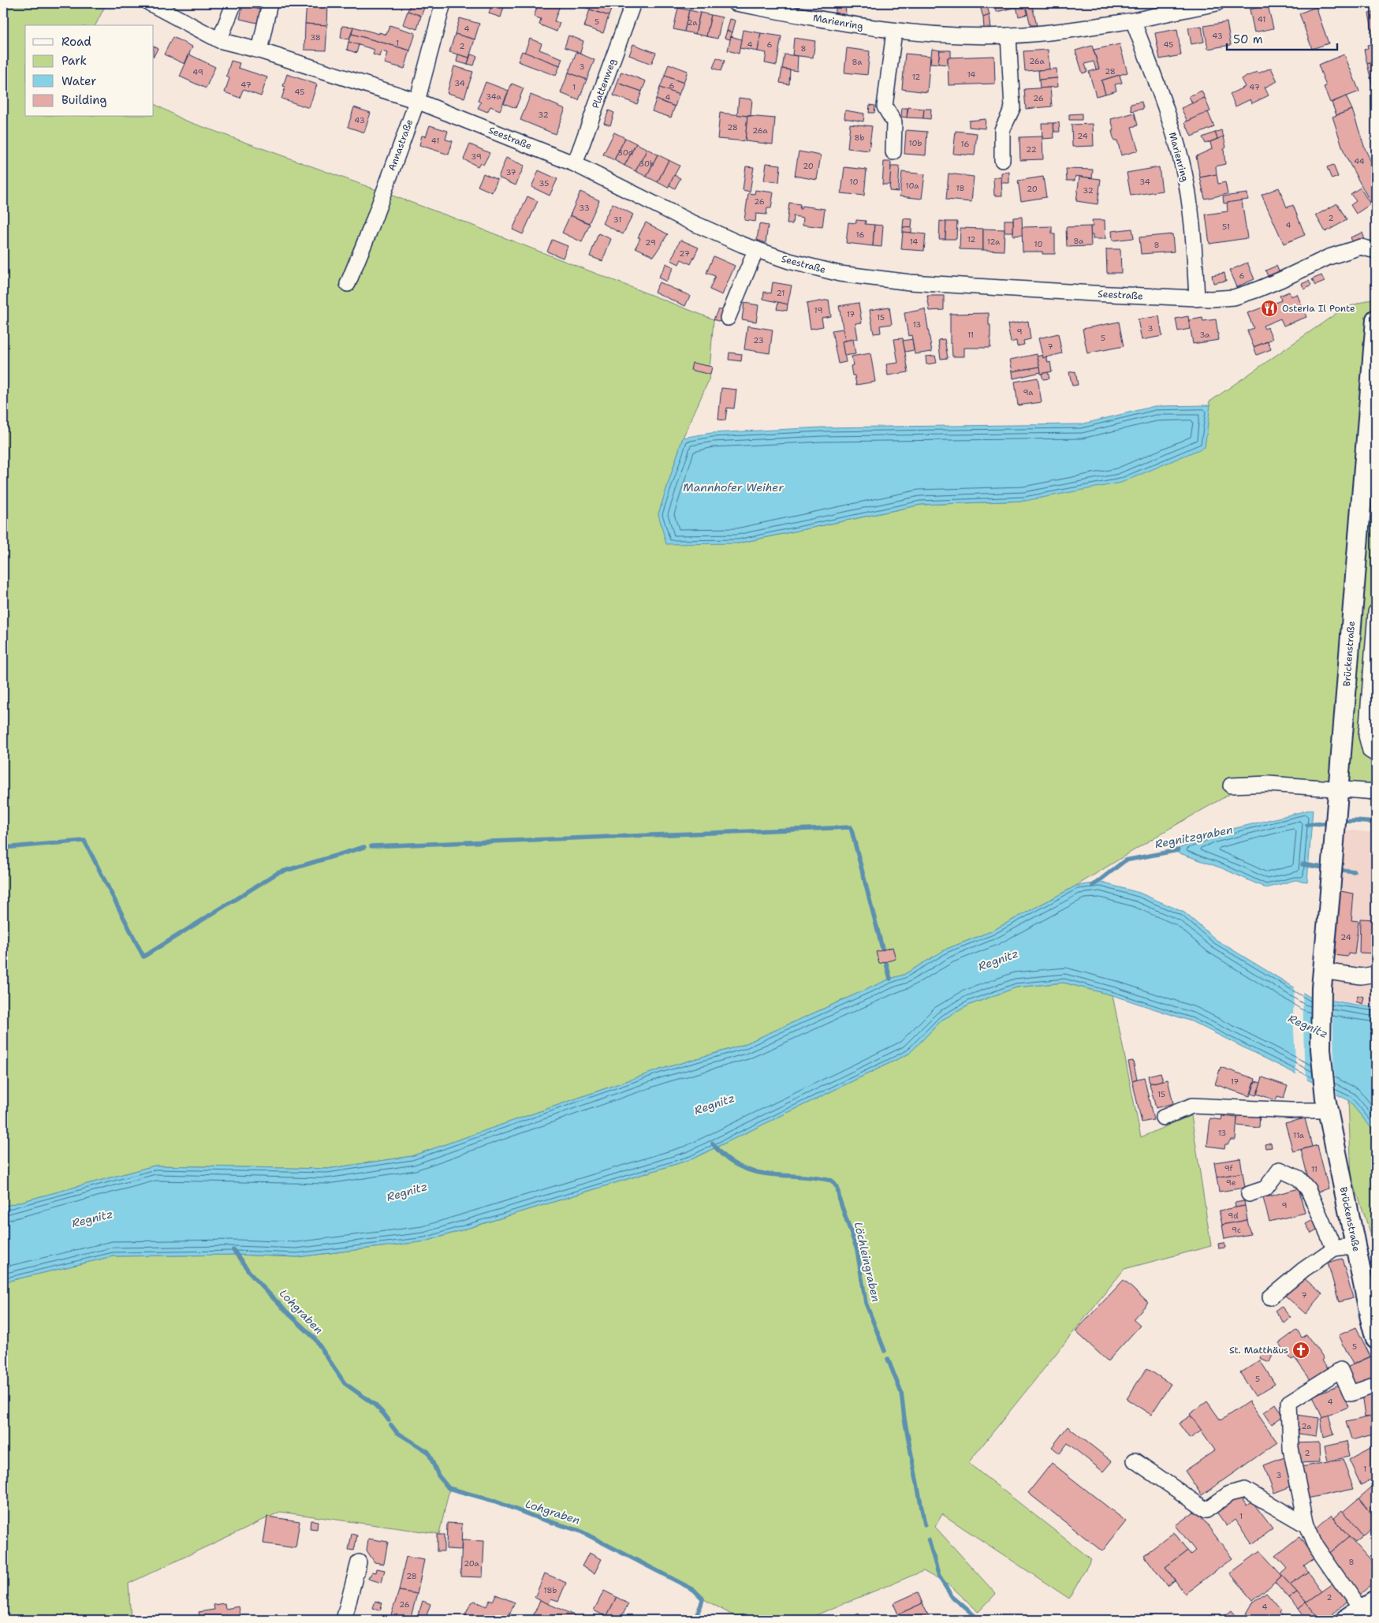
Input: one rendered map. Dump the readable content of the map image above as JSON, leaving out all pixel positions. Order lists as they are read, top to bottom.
{
  "streets": {
    "main road": ["Brückenstraße"],
    "street": [
      "Marienring",
      "Plattenweg",
      "Seestraße",
      "Annastraße"
    ]
  },
  "crossings": [
    ["Marienring", "Seestraße"],
    ["Plattenweg", "Seestraße"],
    ["Seestraße", "Annastraße"]
  ],
  "water": [
    "Mannhofer Weiher",
    "Regnitzgraben",
    "Regnitz",
    "Löchleingraben",
    "Lohgraben"
  ],
  "places": {
    "restaurant": ["Osteria Il Ponte"],
    "church": ["St. Matthäus"]
  },
  "house_numbers": [
    "41",
    "5",
    "2a",
    "4",
    "43",
    "38",
    "1",
    "4",
    "6",
    "45",
    "2",
    "8",
    "26a",
    "8a",
    "3",
    "28",
    "49",
    "14",
    "12",
    "34",
    "47",
    "6",
    "1",
    "47",
    "45",
    "34a",
    "4",
    "26",
    "32",
    "43",
    "28",
    "26a",
    "24",
    "8b",
    "41",
    "10b",
    "16",
    "22",
    "30d",
    "39",
    "44",
    "30b",
    "20",
    "37",
    "10",
    "34",
    "35",
    "10a",
    "18",
    "20",
    "32",
    "26",
    "33",
    "2",
    "31",
    "4",
    "51",
    "16",
    "12",
    "8a",
    "14",
    "12a",
    "29",
    "10",
    "8",
    "27",
    "6",
    "21",
    "19",
    "17",
    "15",
    "13",
    "3",
    "9",
    "11",
    "3a",
    "5",
    "23",
    "7",
    "9a",
    "24",
    "17",
    "15",
    "13",
    "11a",
    "9f",
    "11",
    "9e",
    "9",
    "9d",
    "9c",
    "7",
    "5",
    "5",
    "4",
    "2a",
    "2",
    "1",
    "3",
    "1",
    "8",
    "20a",
    "28",
    "18b",
    "2",
    "26",
    "4"
  ],
  "legend": [
    "Road",
    "Park",
    "Water",
    "Building"
  ],
  "scale_bar": "50 m"
}
